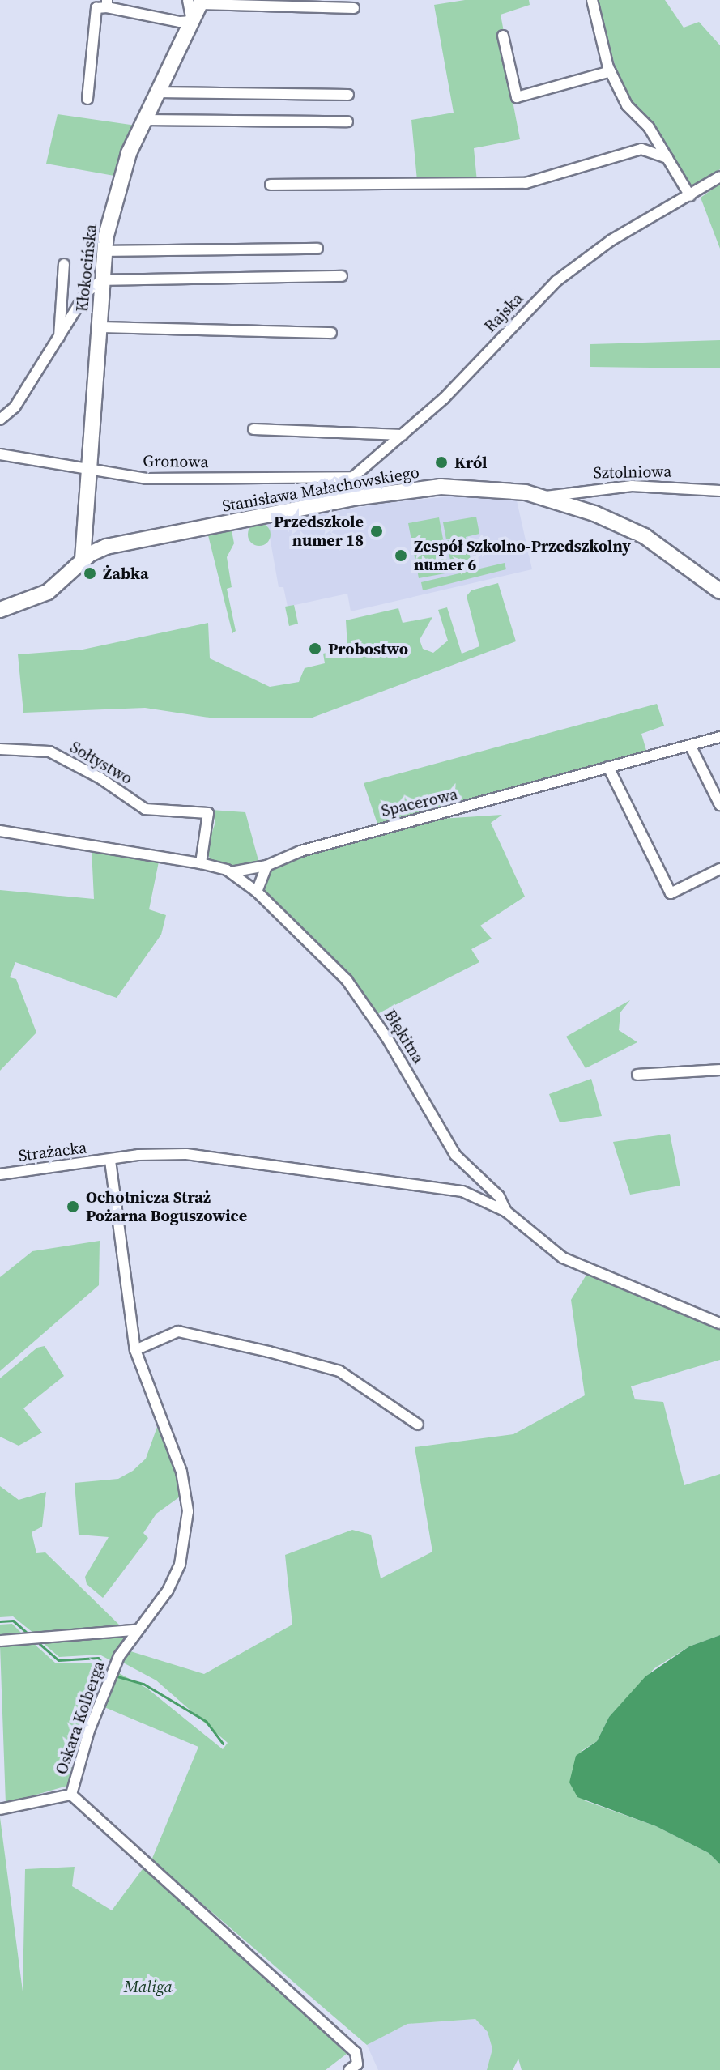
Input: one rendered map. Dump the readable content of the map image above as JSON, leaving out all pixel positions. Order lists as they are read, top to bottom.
{
  "streets": {
    "street": [
      "Kłokocińska",
      "Rajska",
      "Gronowa",
      "Sztolniowa",
      "Stanisława Małachowskiego",
      "Sołtystwo",
      "Spacerowa",
      "Błękitna",
      "Strażacka",
      "Oskara Kolberga"
    ]
  },
  "crossings": [
    ["Kłokocińska", "Gronowa"],
    ["Kłokocińska", "Stanisława Małachowskiego"],
    ["Rajska", "Gronowa"],
    ["Rajska", "Stanisława Małachowskiego"],
    ["Sztolniowa", "Stanisława Małachowskiego"],
    ["Spacerowa", "Błękitna"],
    ["Błękitna", "Strażacka"],
    ["Błękitna", "Oskara Kolberga"],
    ["Strażacka", "Oskara Kolberga"]
  ],
  "parks": ["Maliga"],
  "places": [
    "Król",
    "Przedszkole numer 18",
    "Zespół Szkolno-Przedszkolny numer 6",
    "Żabka",
    "Probostwo",
    "Ochotnicza Straż Pożarna Boguszowice"
  ]
}
